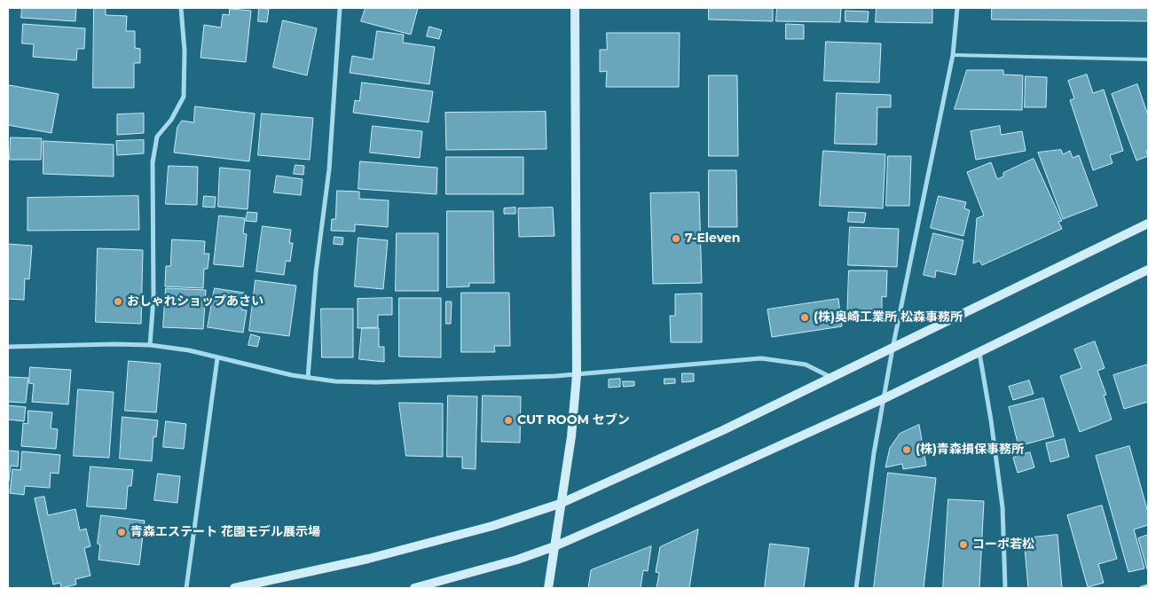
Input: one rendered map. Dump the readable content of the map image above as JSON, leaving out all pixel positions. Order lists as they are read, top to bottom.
{
  "places": [
    "7-Eleven",
    "おしゃれショップあさい",
    "(株)奥崎工業所 松森事務所",
    "CUT ROOM セブン",
    "(株)青森損保事務所",
    "青森エステート 花園モデル展示場",
    "コーポ若松"
  ]
}
